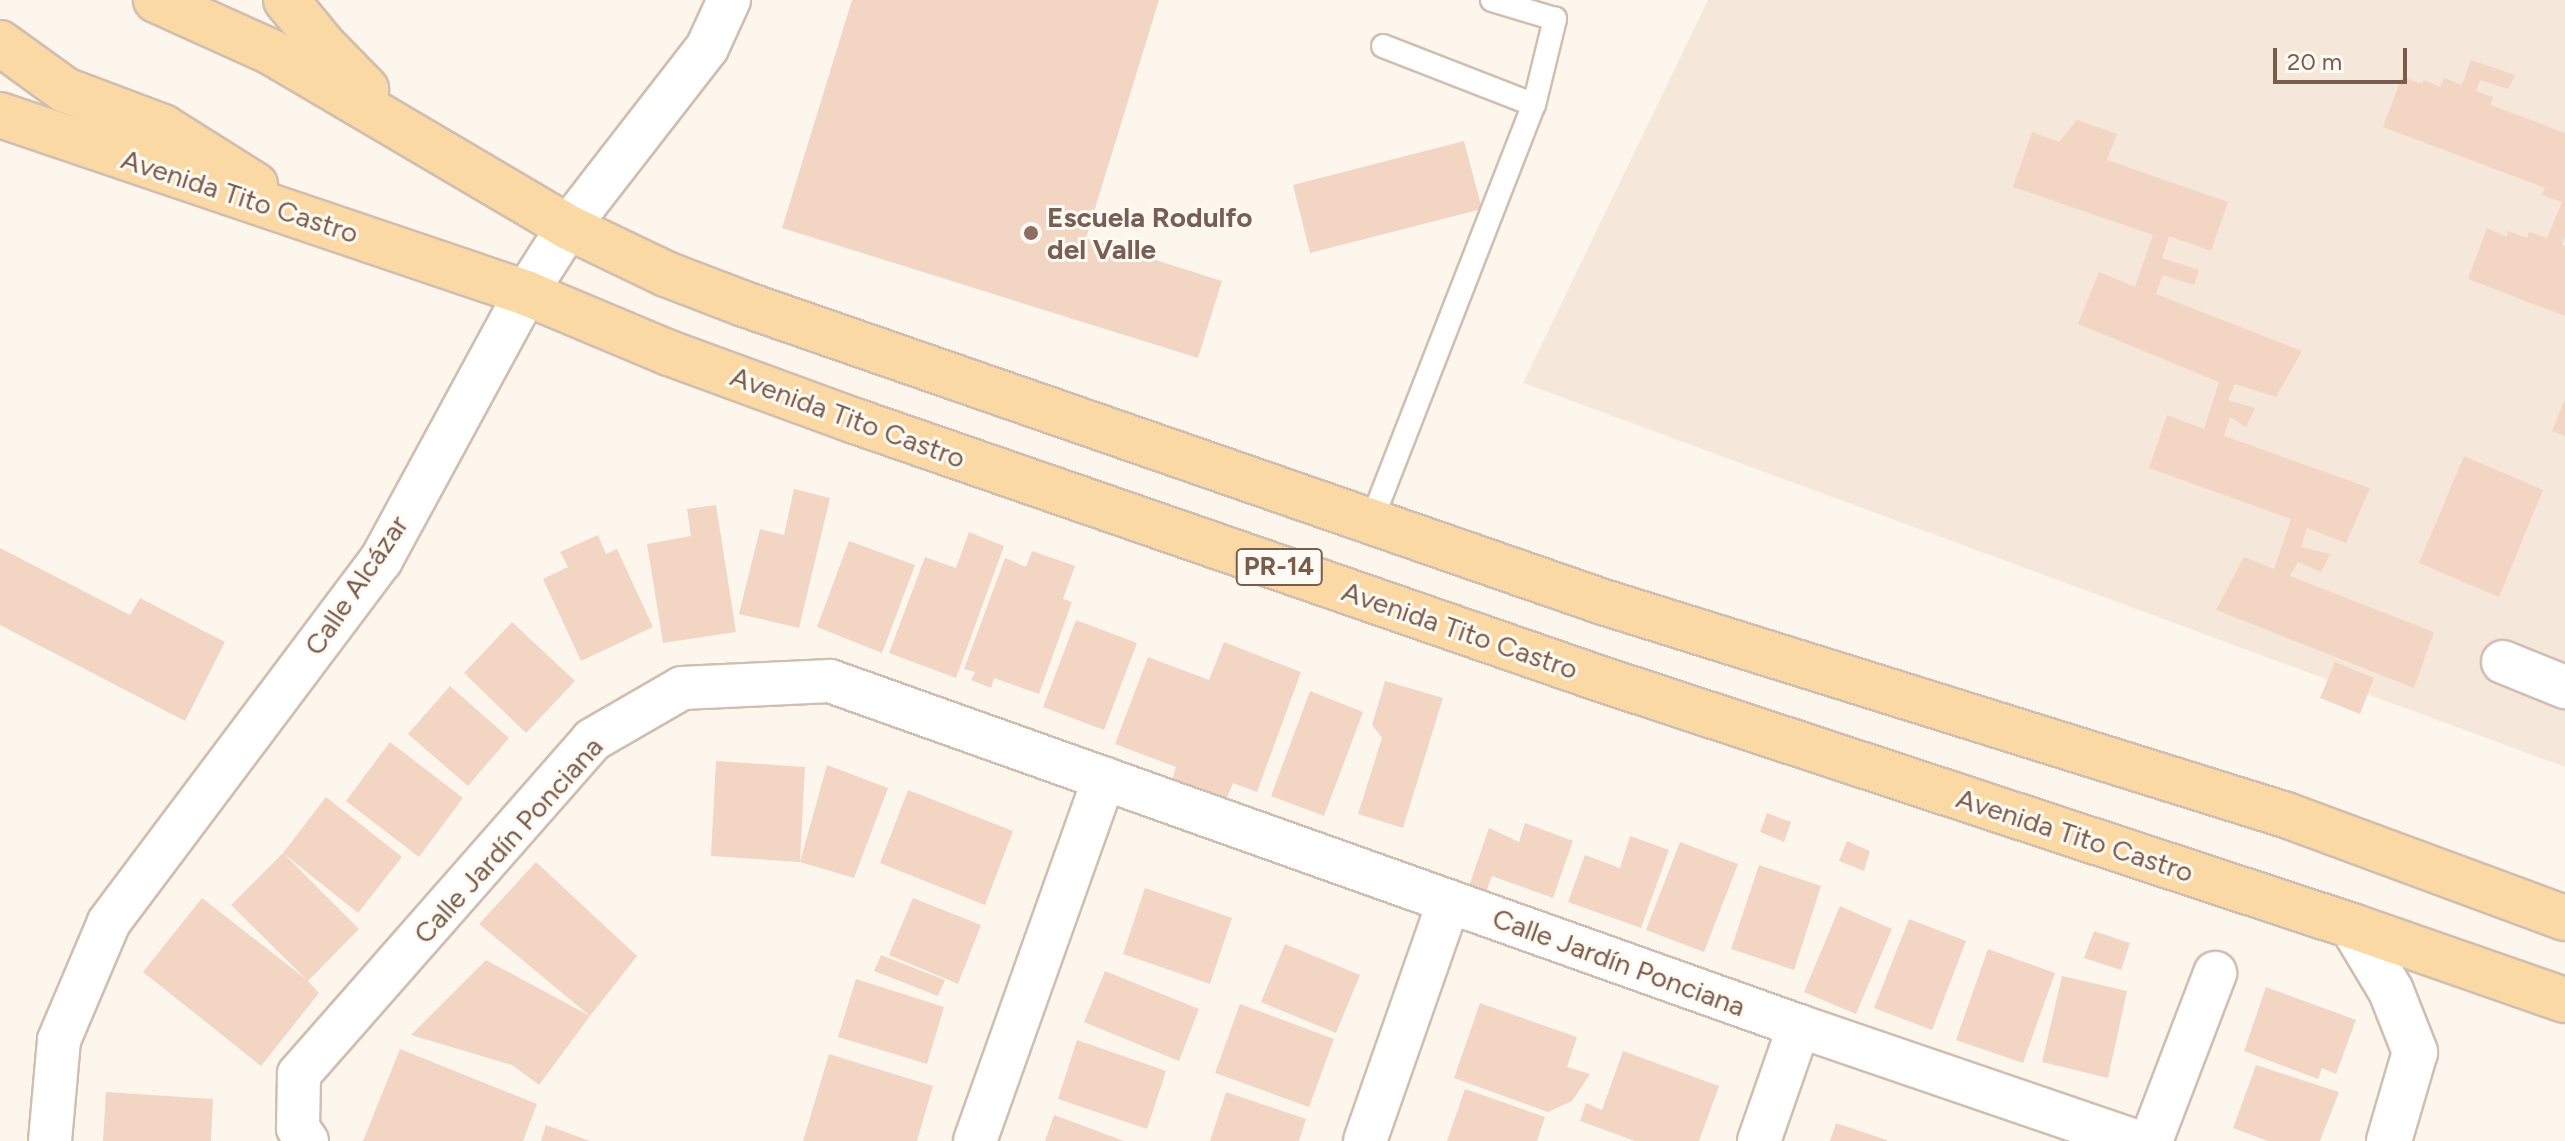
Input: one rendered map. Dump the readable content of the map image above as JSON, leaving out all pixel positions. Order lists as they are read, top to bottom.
{
  "streets": {
    "main road": ["Avenida Tito Castro", "PR-14"],
    "street": ["Calle Alcázar", "Calle Jardín Ponciana"]
  },
  "crossings": [
    ["Avenida Tito Castro", "Calle Alcázar"],
    ["PR-14", "Calle Alcázar"]
  ],
  "places": ["Escuela Rodulfo del Valle"],
  "scale_bar": "20 m"
}
